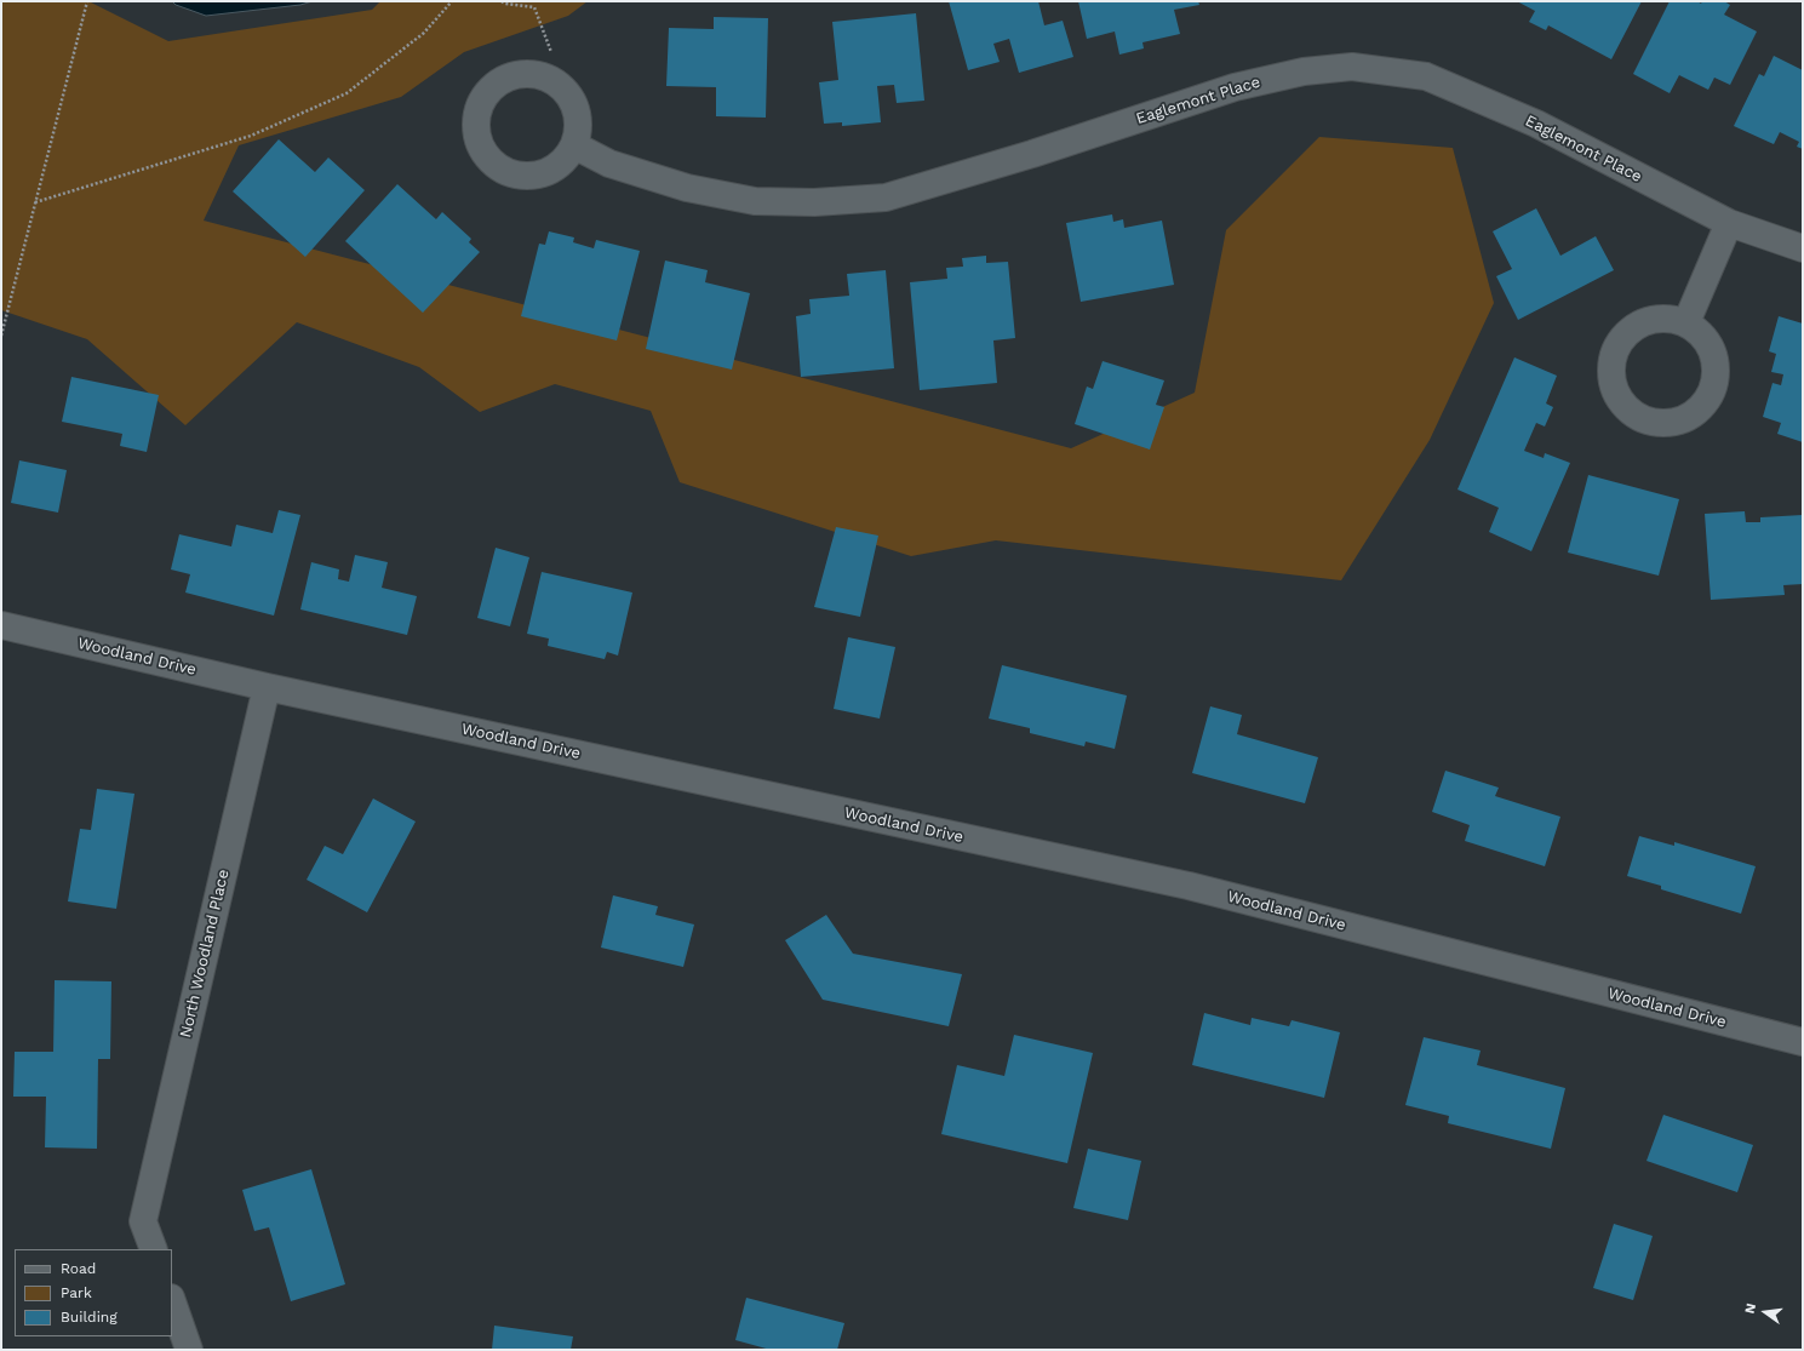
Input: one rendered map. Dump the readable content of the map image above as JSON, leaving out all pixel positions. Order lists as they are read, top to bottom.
{
  "streets": {
    "street": ["Eaglemont Place", "Woodland Drive", "North Woodland Place"]
  },
  "crossings": [
    ["Woodland Drive", "North Woodland Place"]
  ],
  "legend": ["Road", "Park", "Building"],
  "north": "left"
}
